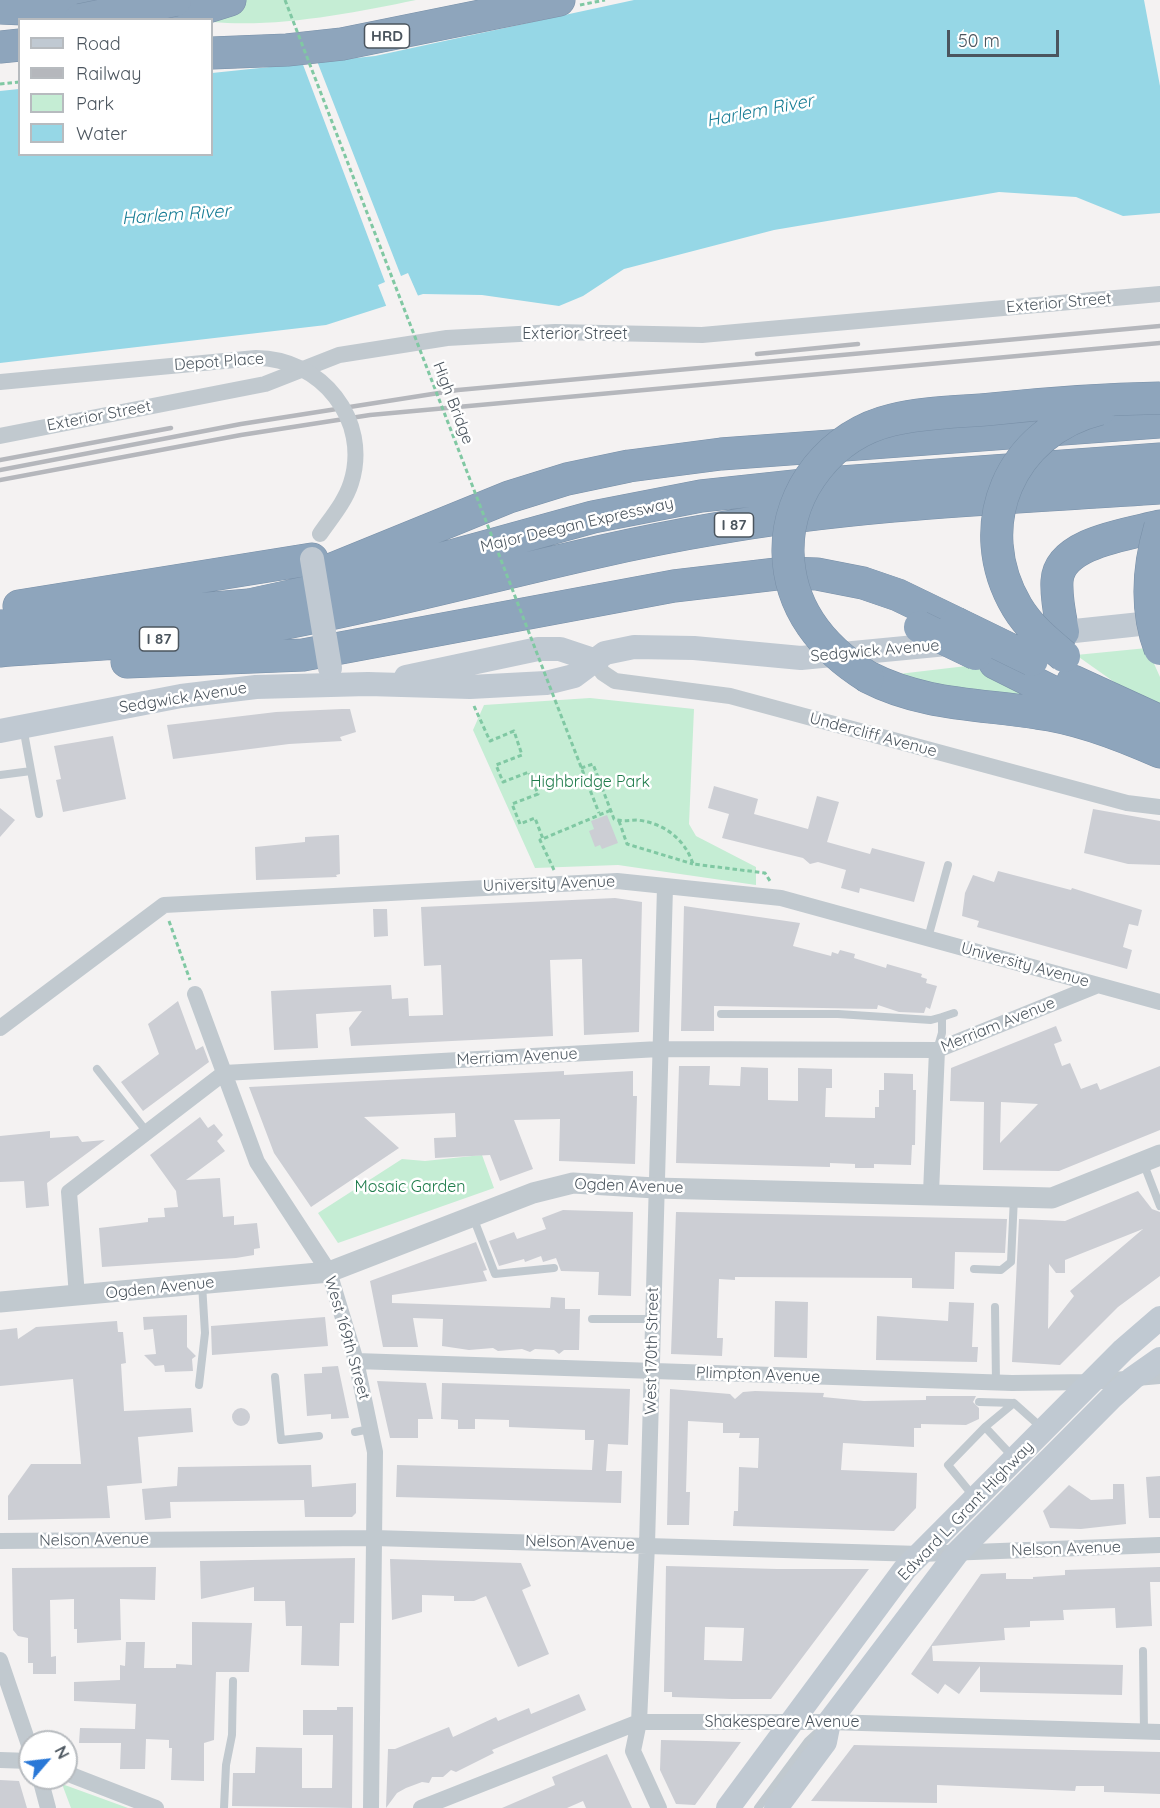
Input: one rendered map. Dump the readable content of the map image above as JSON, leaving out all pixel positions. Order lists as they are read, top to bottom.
{
  "streets": {
    "highway": ["HRD", "Major Deegan Expressway", "I 87"],
    "main road": ["Depot Place", "Sedgwick Avenue", "Edward L. Grant Highway"],
    "street": [
      "Exterior Street",
      "Undercliff Avenue",
      "University Avenue",
      "Merriam Avenue",
      "Ogden Avenue",
      "West 169th Street",
      "West 170th Street",
      "Plimpton Avenue",
      "Nelson Avenue",
      "Shakespeare Avenue"
    ],
    "path": ["High Bridge"]
  },
  "crossings": [
    ["Depot Place", "Sedgwick Avenue"],
    ["Sedgwick Avenue", "Undercliff Avenue"],
    ["University Avenue", "Merriam Avenue"],
    ["University Avenue", "West 170th Street"],
    ["Merriam Avenue", "West 169th Street"],
    ["Merriam Avenue", "West 170th Street"],
    ["Ogden Avenue", "West 169th Street"],
    ["Ogden Avenue", "West 170th Street"],
    ["West 169th Street", "Plimpton Avenue"],
    ["West 169th Street", "Nelson Avenue"],
    ["West 170th Street", "Plimpton Avenue"],
    ["West 170th Street", "Nelson Avenue"],
    ["West 170th Street", "Shakespeare Avenue"],
    ["Plimpton Avenue", "Edward L. Grant Highway"],
    ["Edward L. Grant Highway", "Nelson Avenue"],
    ["Edward L. Grant Highway", "Shakespeare Avenue"]
  ],
  "water": ["Harlem River"],
  "parks": ["Highbridge Park", "Mosaic Garden"],
  "legend": [
    "Road",
    "Railway",
    "Park",
    "Water"
  ],
  "scale_bar": "50 m",
  "north": "top right"
}
